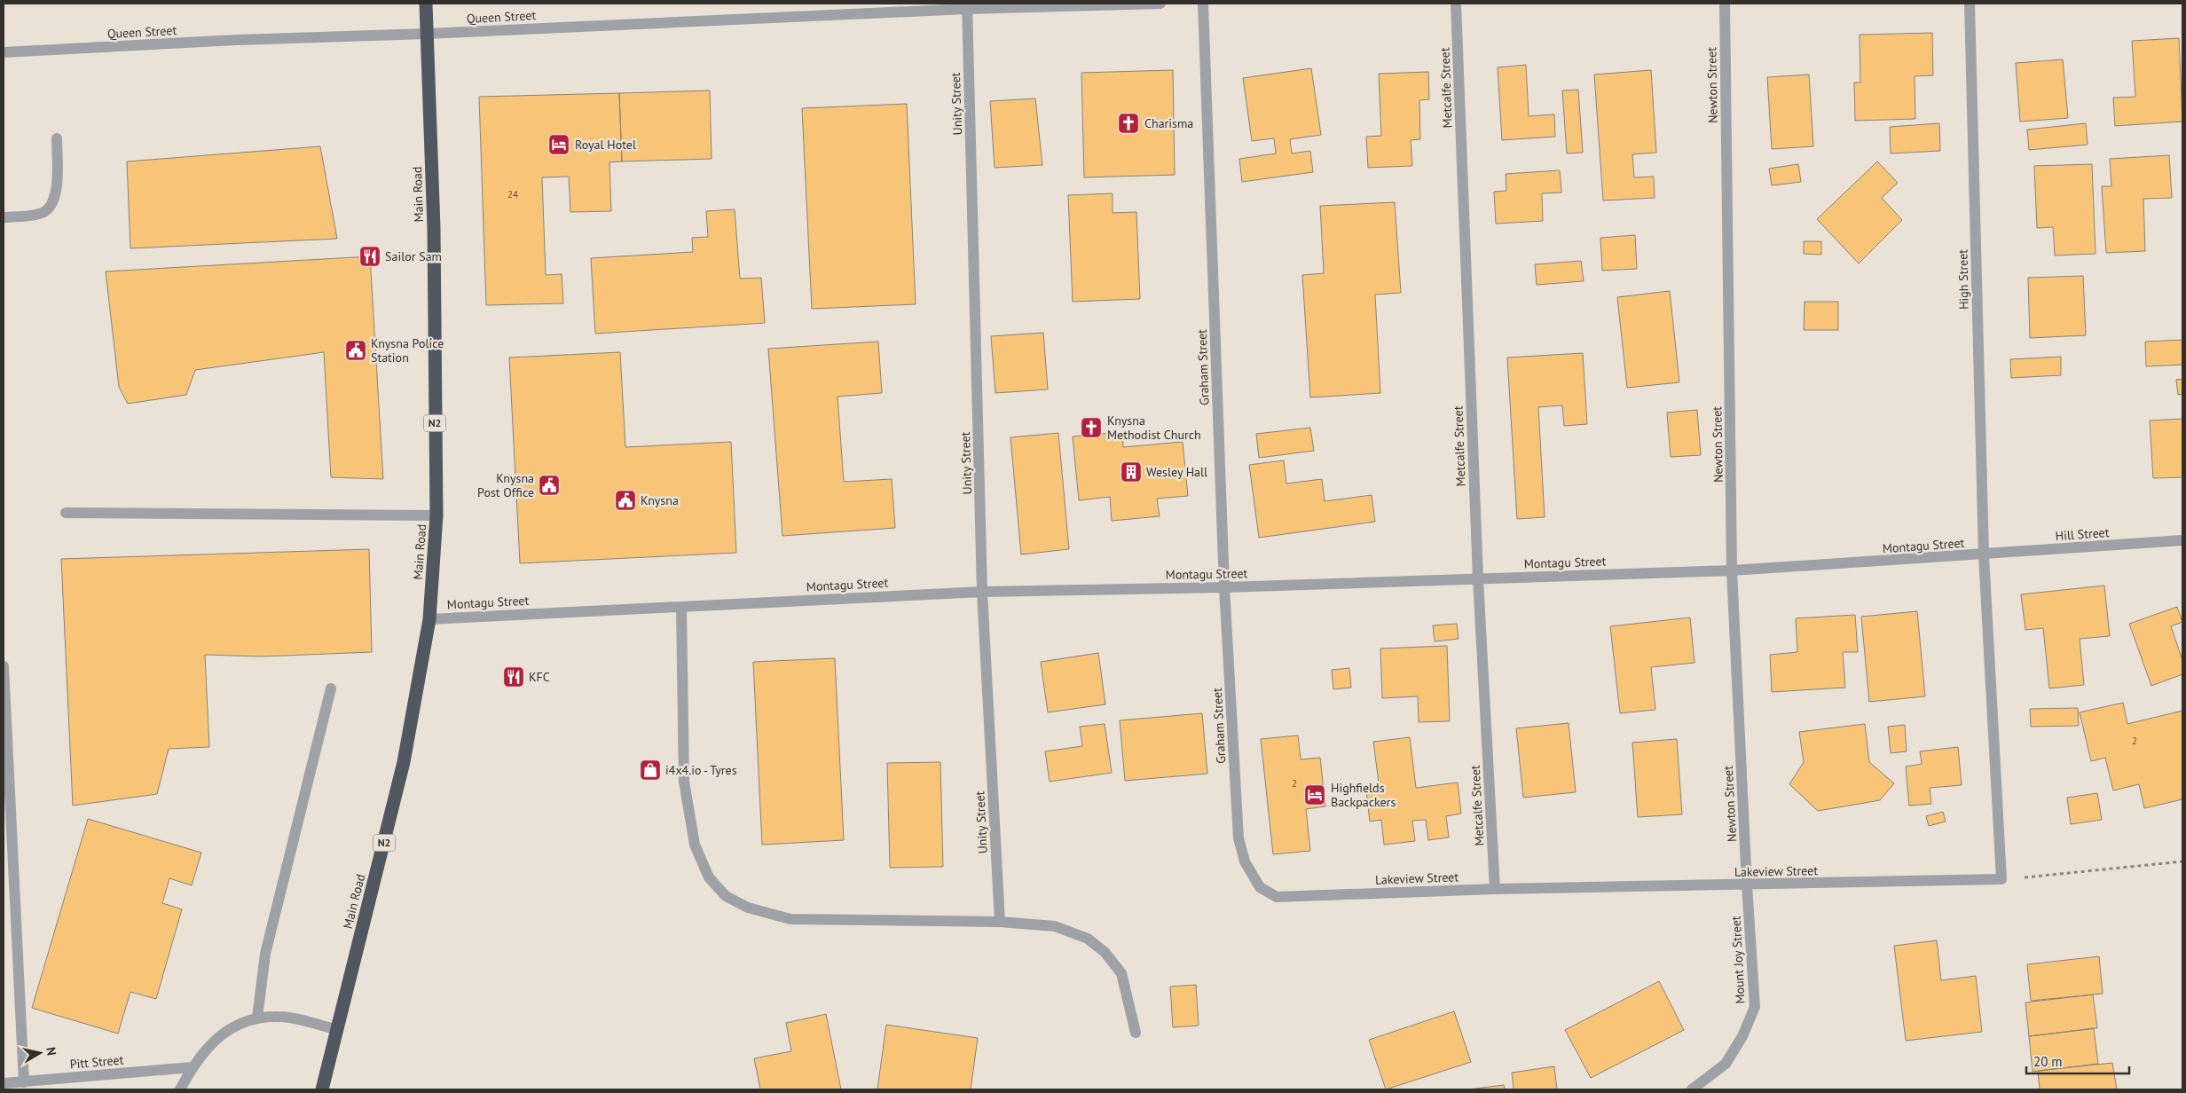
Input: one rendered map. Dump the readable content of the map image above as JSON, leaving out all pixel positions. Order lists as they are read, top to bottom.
{
  "streets": {
    "highway": ["Main Road", "N2"],
    "street": [
      "Queen Street",
      "Newton Street",
      "Metcalfe Street",
      "Unity Street",
      "High Street",
      "Graham Street",
      "Hill Street",
      "Montagu Street",
      "Lakeview Street",
      "Mount Joy Street",
      "Pitt Street"
    ]
  },
  "crossings": [
    ["Queen Street", "Unity Street"],
    ["Queen Street", "Main Road"],
    ["Newton Street", "Montagu Street"],
    ["Newton Street", "Lakeview Street"],
    ["Newton Street", "Mount Joy Street"],
    ["Metcalfe Street", "Montagu Street"],
    ["Metcalfe Street", "Lakeview Street"],
    ["Unity Street", "Montagu Street"],
    ["Main Road", "Montagu Street"],
    ["High Street", "Hill Street"],
    ["High Street", "Montagu Street"],
    ["Graham Street", "Montagu Street"],
    ["Graham Street", "Lakeview Street"],
    ["Hill Street", "Montagu Street"],
    ["Lakeview Street", "Mount Joy Street"]
  ],
  "places": {
    "church": ["Charisma", "Knysna Methodist Church"],
    "hotel": ["Royal Hotel", "Highfields Backpackers"],
    "restaurant": ["Sailor Sam", "KFC"],
    "public building": ["Knysna Police Station", "Knysna Post Office", "Knysna"],
    "building": ["Wesley Hall"],
    "shop": ["i4x4.io - Tyres"]
  },
  "house_numbers": ["24", "2", "2"],
  "scale_bar": "20 m",
  "north": "right"
}
